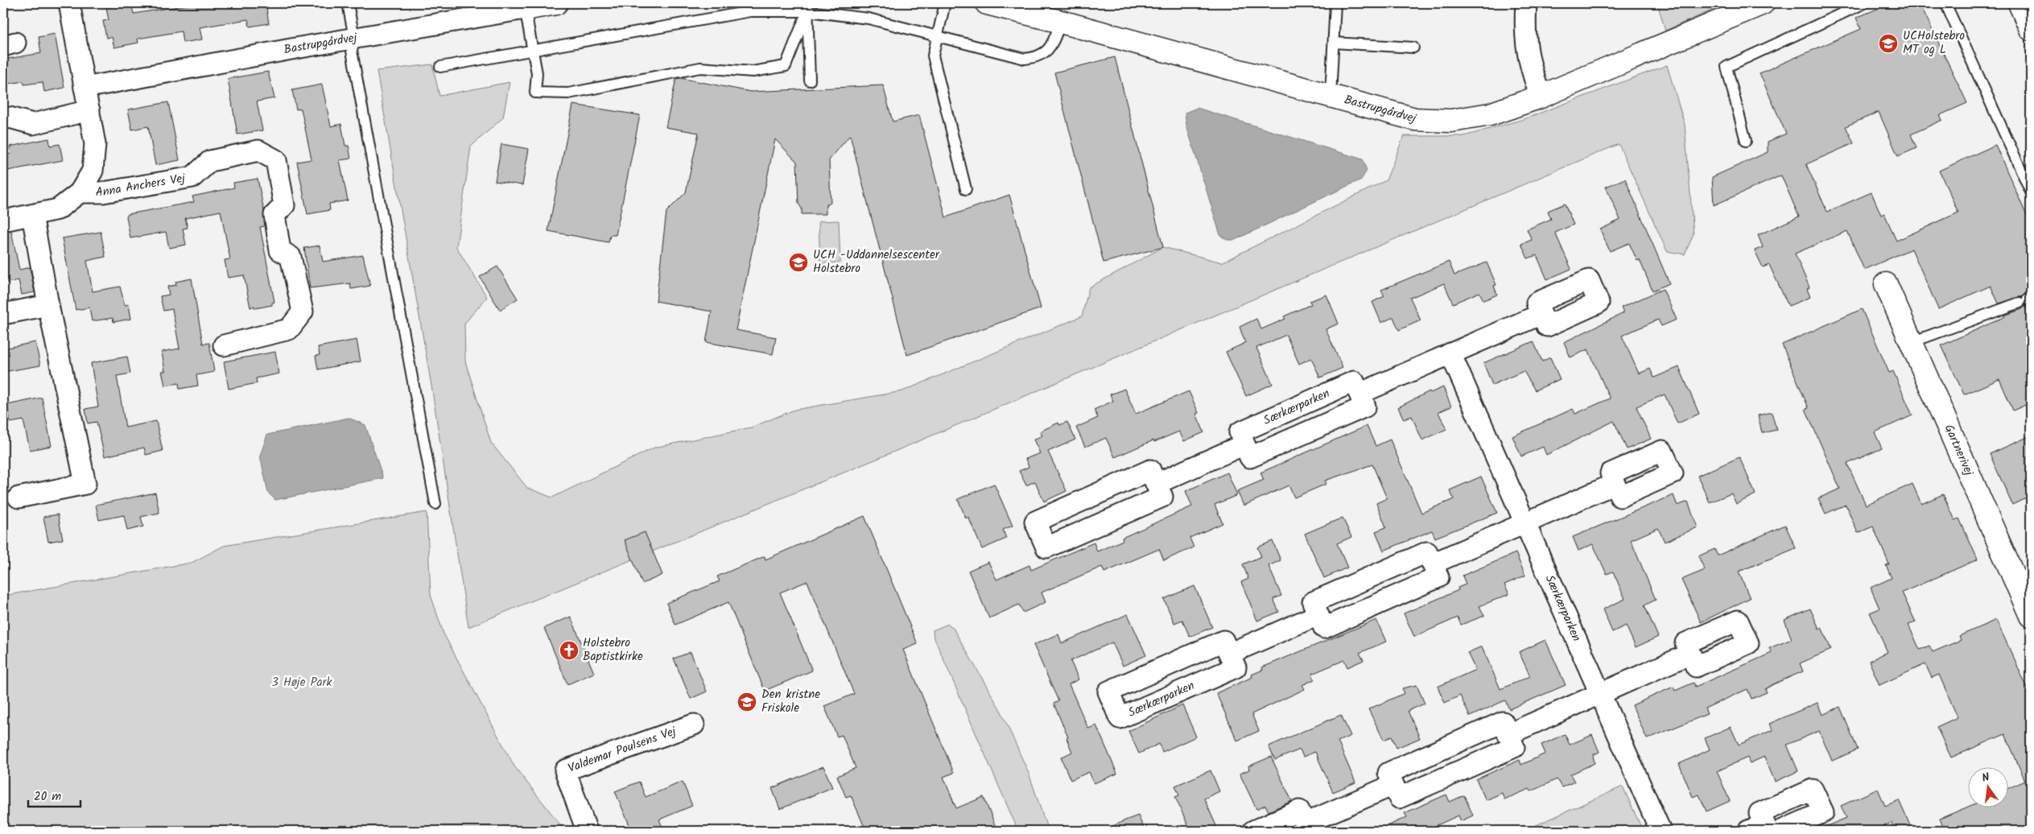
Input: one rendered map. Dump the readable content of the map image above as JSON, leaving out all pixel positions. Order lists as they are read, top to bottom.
{
  "streets": {
    "street": [
      "Bastrupgårdvej",
      "Anna Anchers Vej",
      "Særkærparken",
      "Gartnerivej",
      "Valdemar Poulsens Vej"
    ]
  },
  "crossings": [
    ["Bastrupgårdvej", "Anna Anchers Vej"]
  ],
  "parks": ["3 Høje Park"],
  "places": {
    "school or university": ["UCHolstebro MT og L", "UCH -Uddannelsescenter Holstebro", "Den kristne Friskole"],
    "church": ["Holstebro Baptistkirke"]
  },
  "scale_bar": "20 m",
  "north": "top"
}
